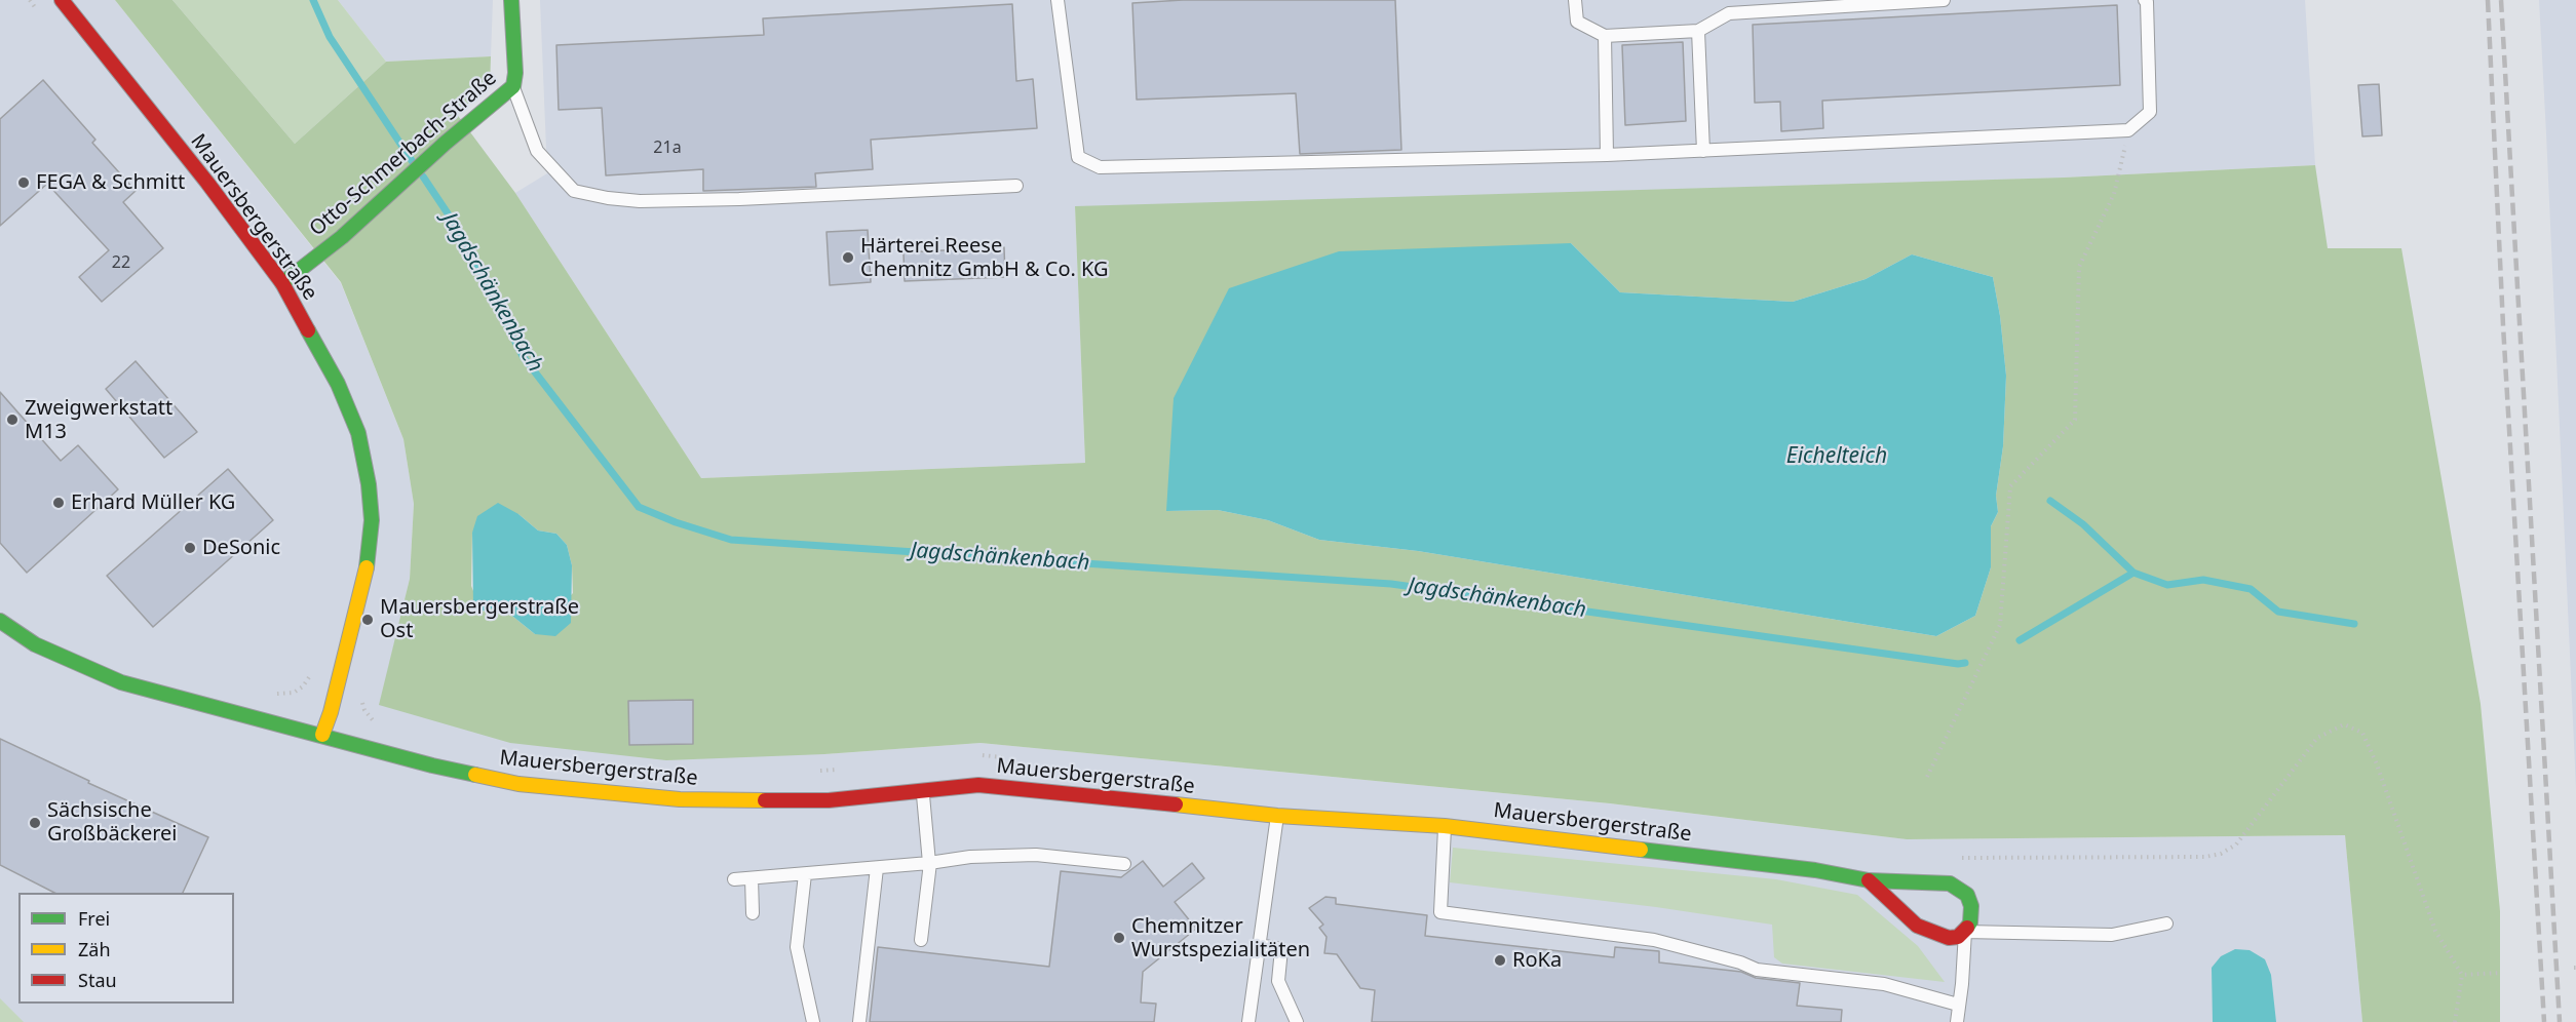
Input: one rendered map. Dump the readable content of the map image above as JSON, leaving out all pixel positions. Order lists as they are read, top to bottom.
{
  "streets": {
    "street": ["Otto-Schmerbach-Straße", "Mauersbergerstraße"]
  },
  "crossings": [
    ["Otto-Schmerbach-Straße", "Mauersbergerstraße"]
  ],
  "water": ["Jagdschänkenbach", "Eichelteich"],
  "places": [
    "FEGA & Schmitt",
    "Härterei Reese Chemnitz GmbH & Co. KG",
    "Zweigwerkstatt M13",
    "Erhard Müller KG",
    "DeSonic",
    "Mauersbergerstraße Ost",
    "Sächsische Großbäckerei",
    "Chemnitzer Wurstspezialitäten",
    "RoKa"
  ],
  "house_numbers": ["21a", "22"],
  "legend": ["Frei", "Zäh", "Stau"]
}
